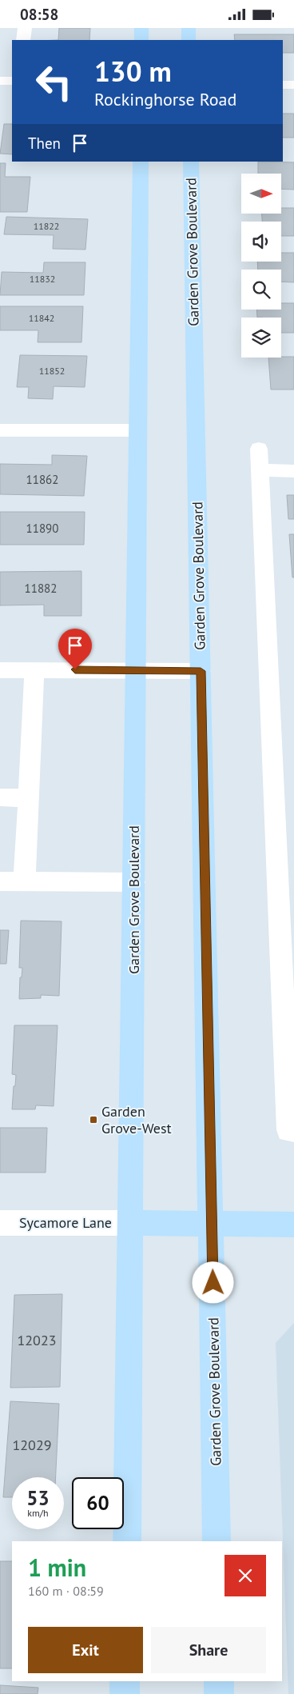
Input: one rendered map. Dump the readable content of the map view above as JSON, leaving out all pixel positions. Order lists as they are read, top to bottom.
{
  "streets": {
    "main road": ["Garden Grove Boulevard"],
    "street": ["Sycamore Lane"]
  },
  "crossings": [
    ["Garden Grove Boulevard", "Sycamore Lane"]
  ],
  "places": {
    "transit": ["Garden Grove-West"]
  },
  "house_numbers": [
    "11822",
    "11832",
    "11842",
    "11852",
    "11862",
    "11890",
    "11882",
    "12023",
    "12029"
  ],
  "north": "right",
  "page": {
    "status": "08:58",
    "turn": ["130 m", "Rockinghorse Road"],
    "then": "Then",
    "speed": "53 km/h",
    "limit": "60",
    "heading": ["1 min", "160 m · 08:59"],
    "buttons": ["Exit", "Share"]
  }
}
